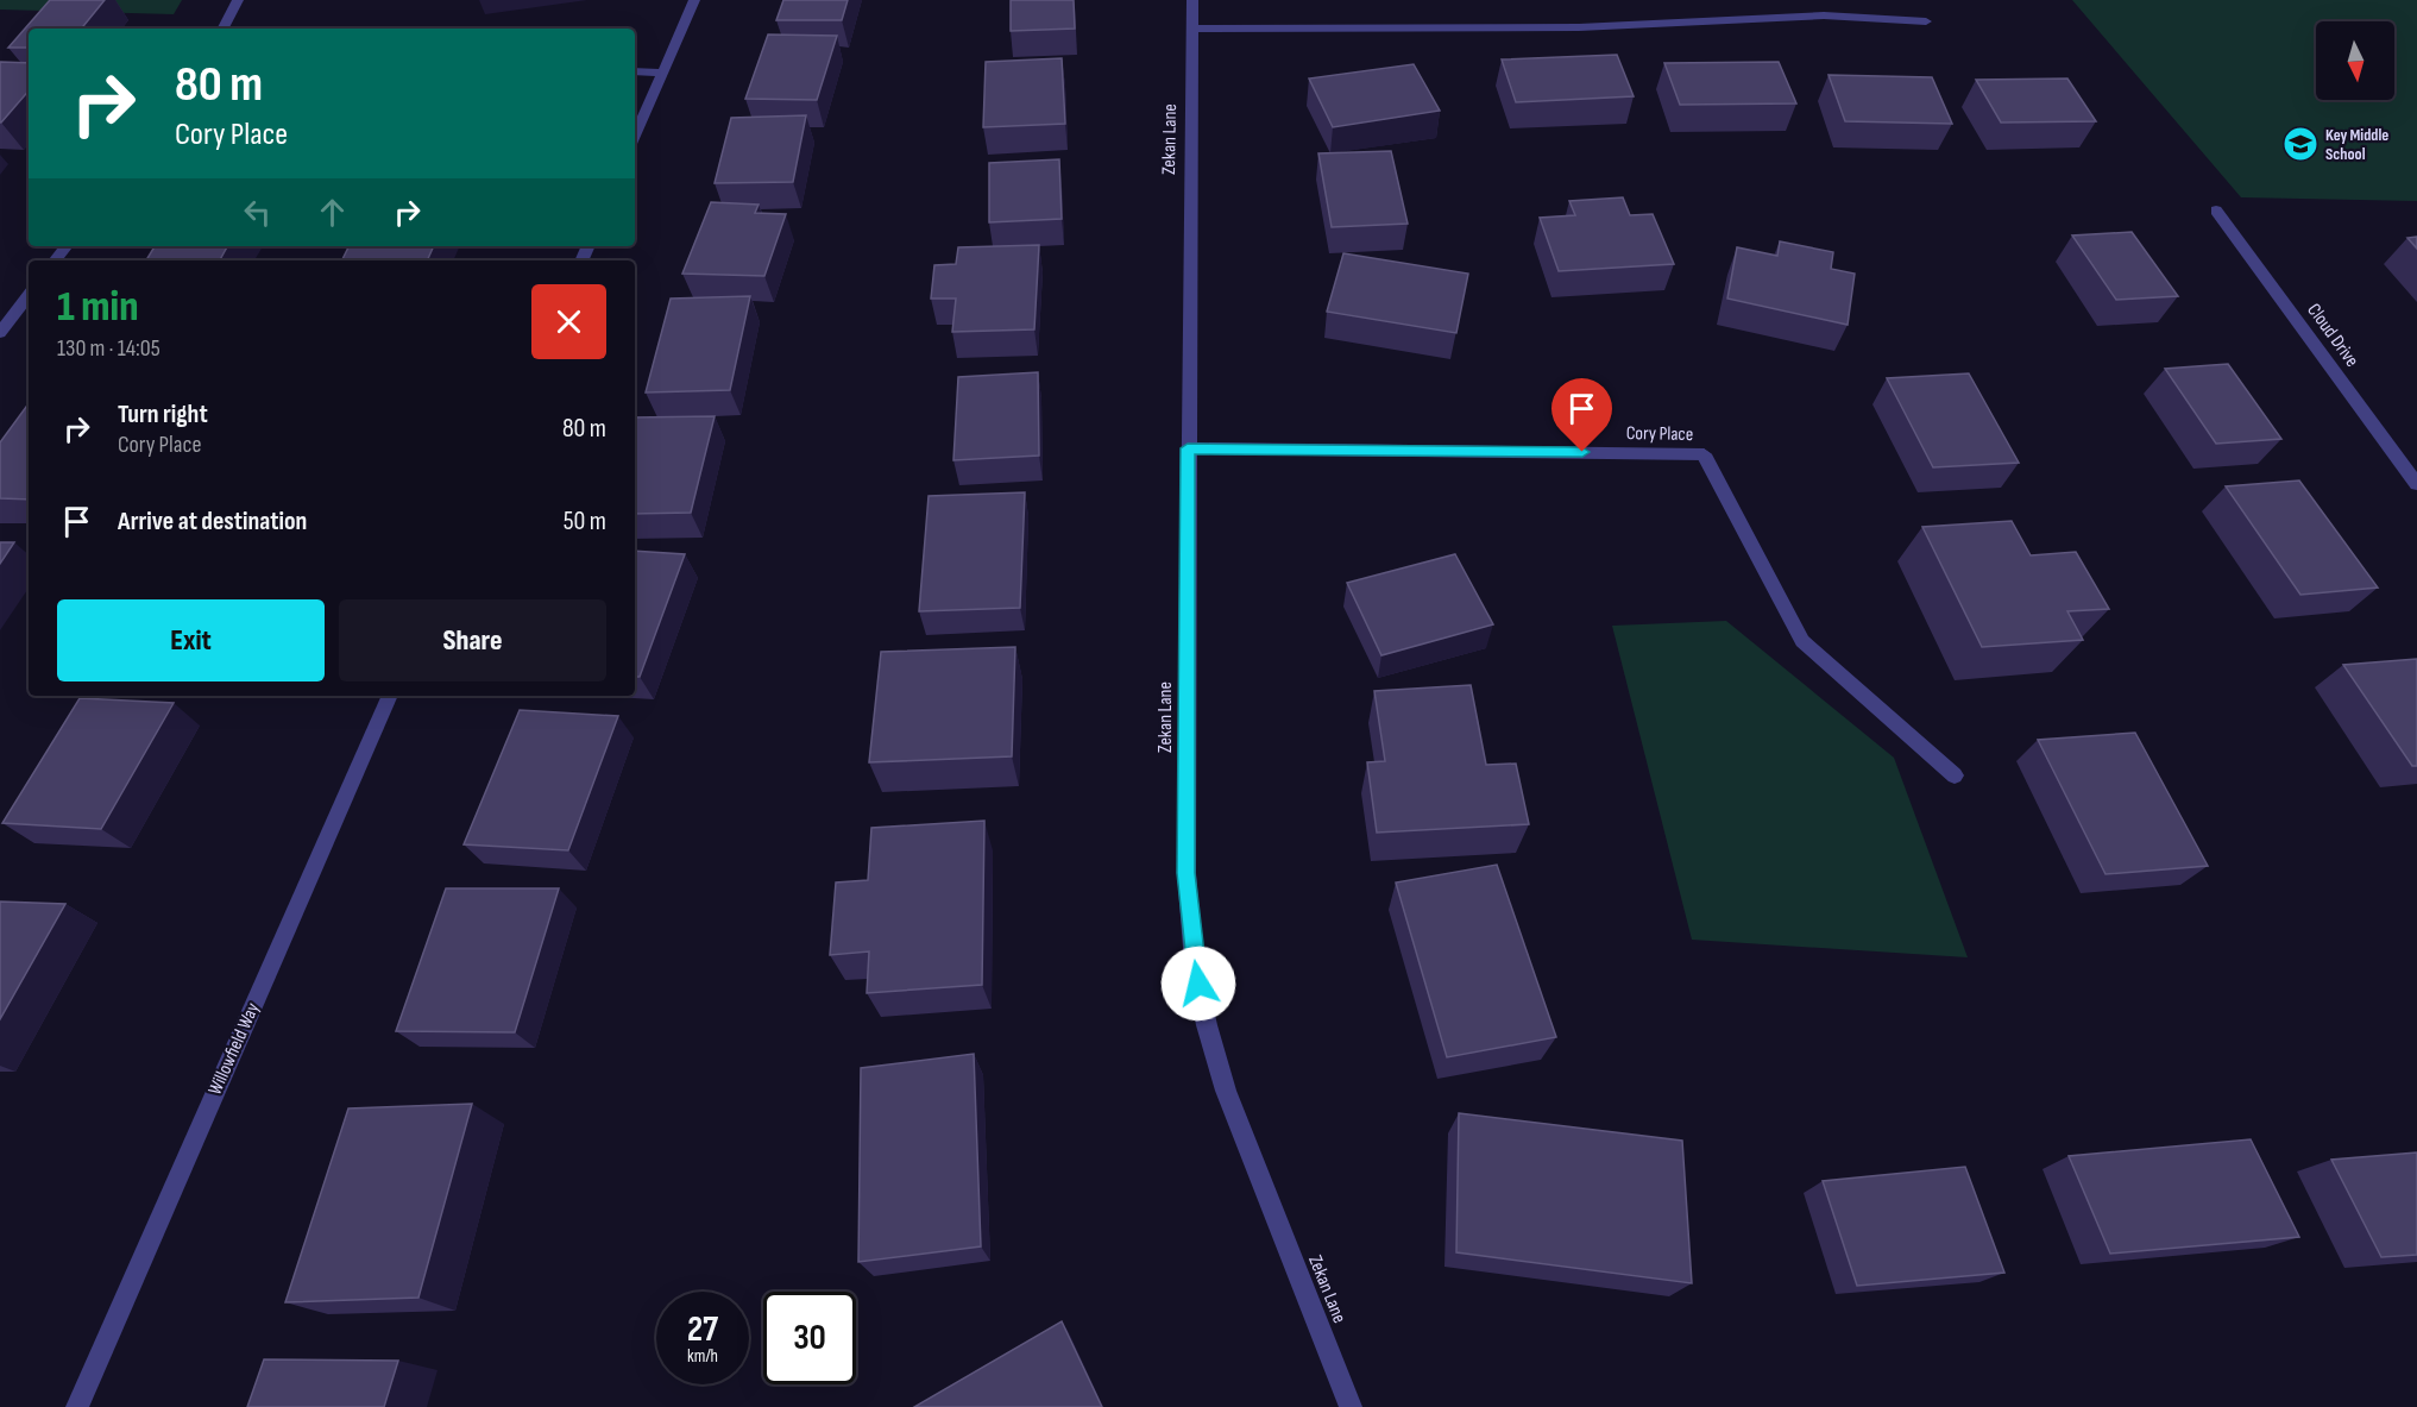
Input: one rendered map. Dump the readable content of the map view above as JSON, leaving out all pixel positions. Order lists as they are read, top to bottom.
{
  "streets": {
    "street": [
      "Zekan Lane",
      "Cloud Drive",
      "Cory Place",
      "Willowfield Way"
    ]
  },
  "crossings": [
    ["Zekan Lane", "Cory Place"]
  ],
  "places": {
    "school or university": ["Key Middle School"]
  },
  "north": "bottom",
  "page": {
    "turn": ["80 m", "Cory Place"],
    "heading": ["1 min", "130 m · 14:05"],
    "list": [
      {
        "name": "Turn right",
        "note": "Cory Place",
        "value": "80 m"
      },
      {
        "name": "Arrive at destination",
        "value": "50 m"
      }
    ],
    "buttons": ["Exit", "Share"],
    "speed": "27 km/h",
    "limit": "30"
  }
}
